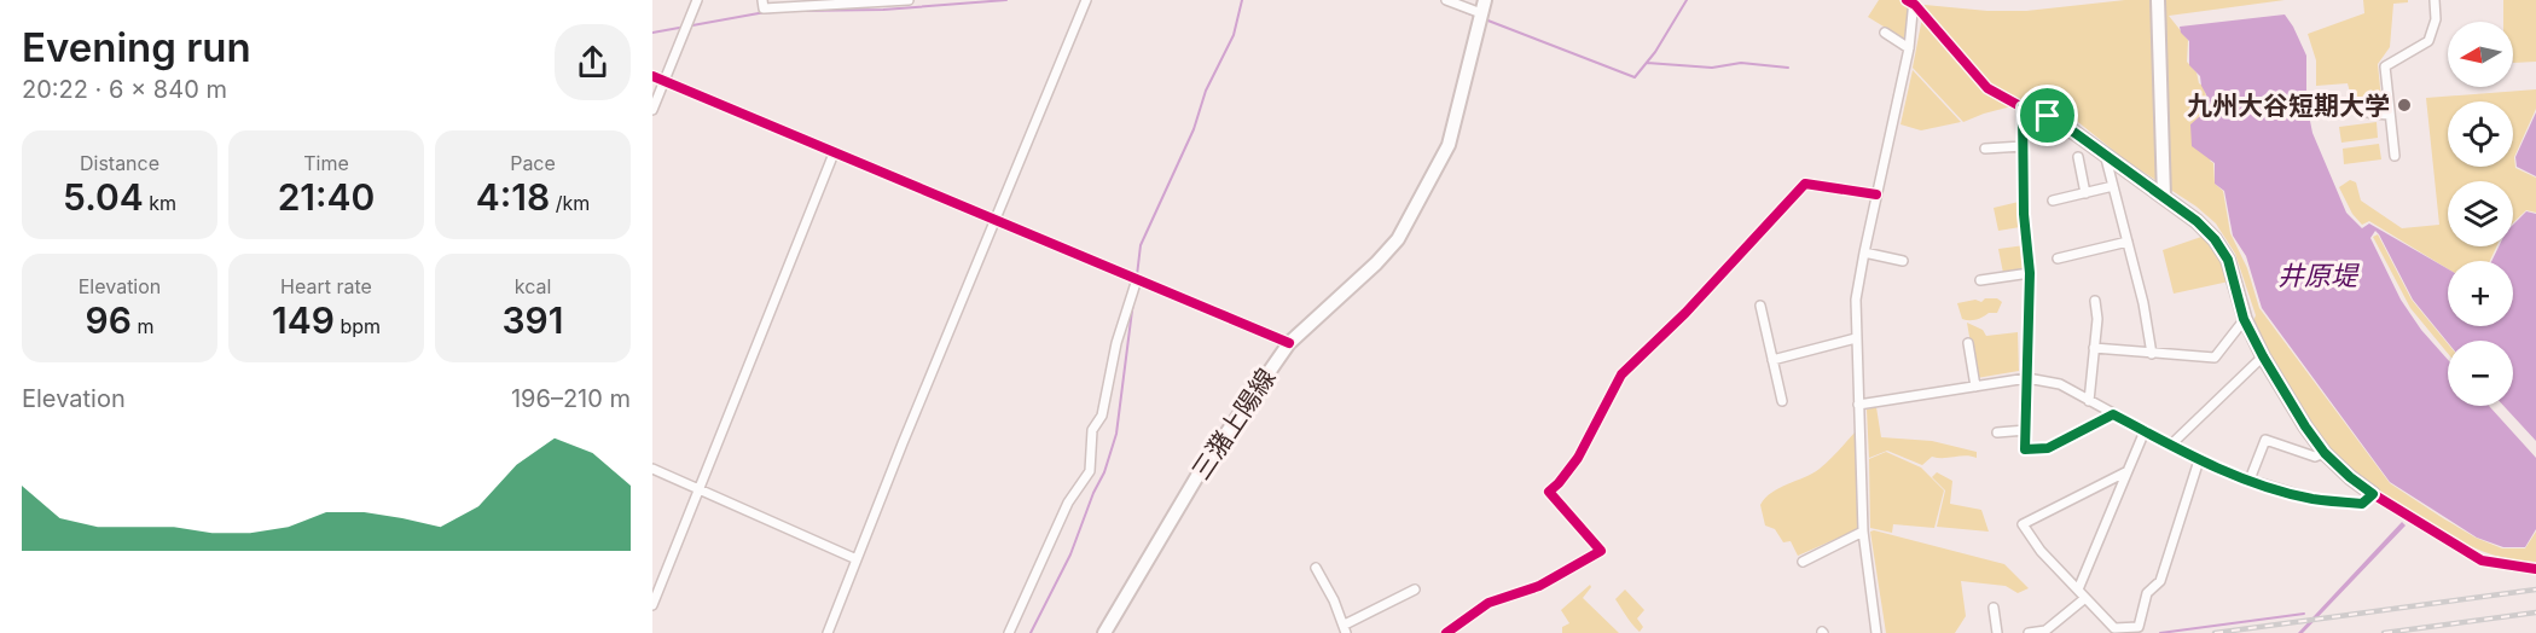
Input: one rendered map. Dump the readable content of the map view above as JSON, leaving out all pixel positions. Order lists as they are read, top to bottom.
{
  "streets": {
    "main road": ["三潴上陽線"]
  },
  "water": ["井原堤"],
  "places": ["九州大谷短期大学"],
  "north": "left",
  "page": {
    "heading": ["Evening run", "20:22 · 6 × 840 m"],
    "map_buttons": ["+", "−"],
    "stats": [
      ["Distance", "5.04 km"],
      ["Time", "21:40"],
      ["Pace", "4:18 /km"],
      ["Elevation", "96 m"],
      ["Heart rate", "149 bpm"],
      ["kcal", "391"]
    ],
    "chart": ["Elevation", "196–210 m"]
  }
}
